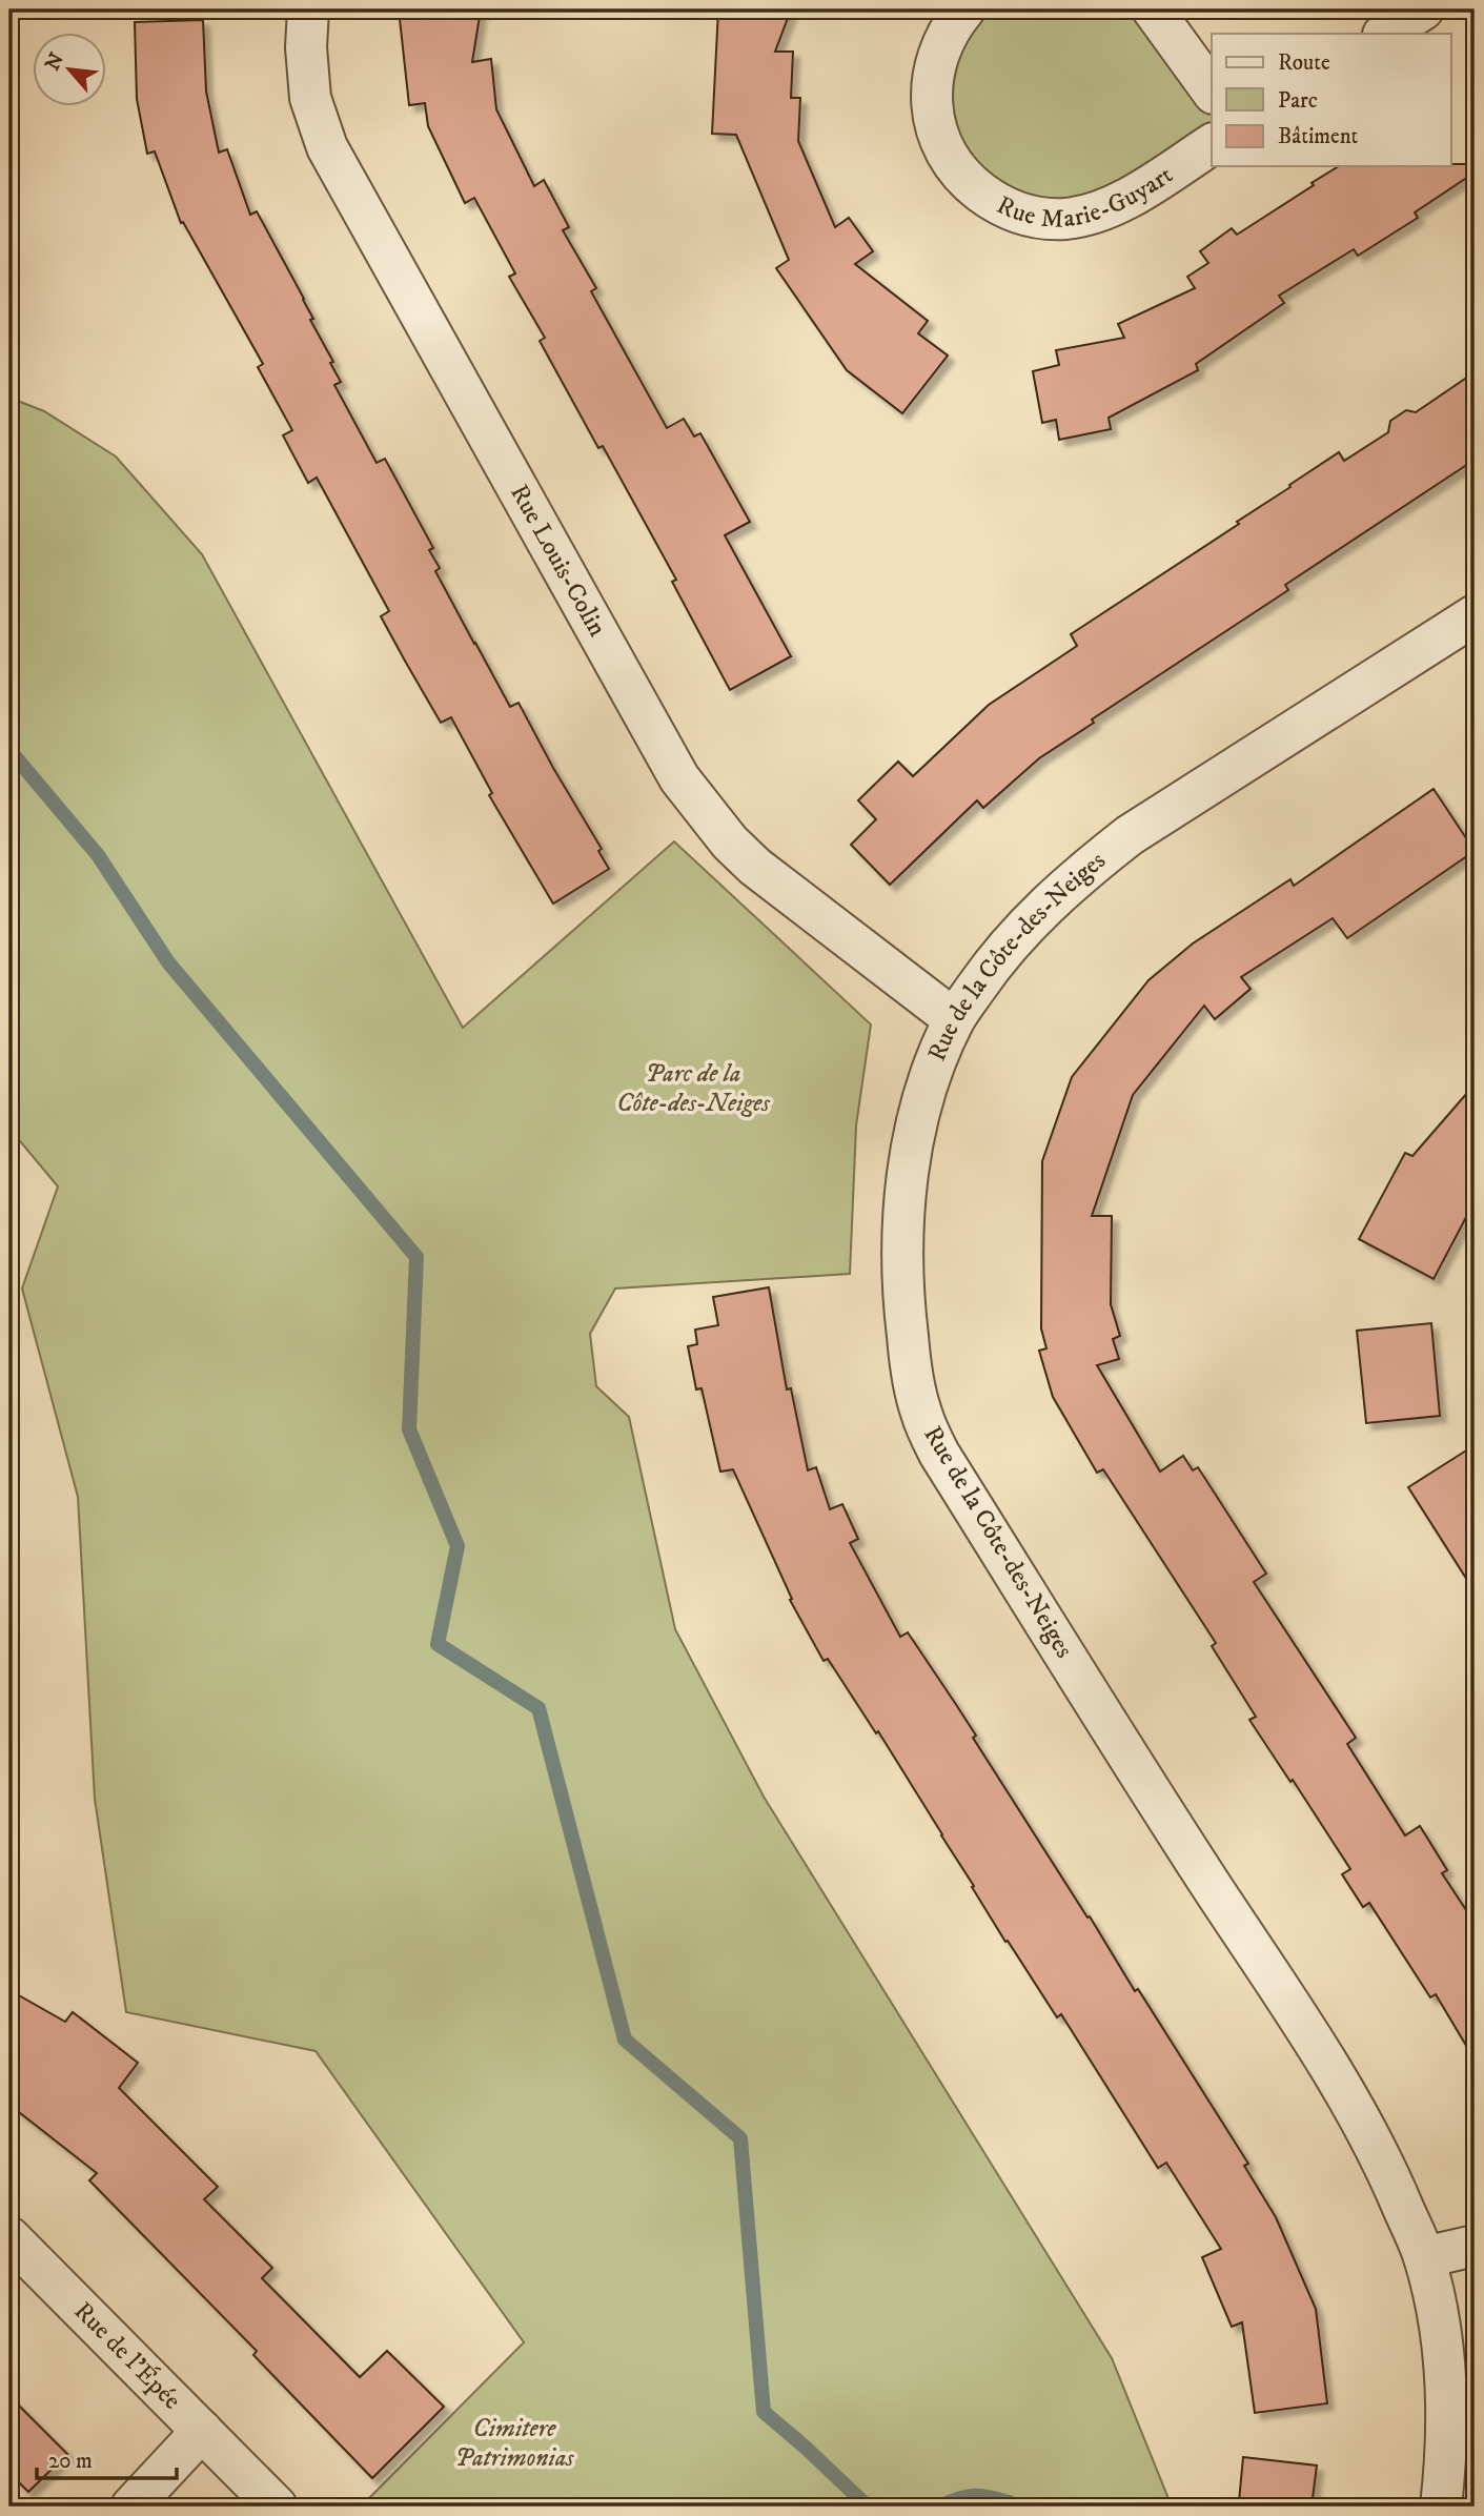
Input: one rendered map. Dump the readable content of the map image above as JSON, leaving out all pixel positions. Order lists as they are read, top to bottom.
{
  "streets": {
    "street": [
      "Rue Marie-Guyart",
      "Rue Louis-Colin",
      "Rue de la Côte-des-Neiges",
      "Rue de l'Épée"
    ]
  },
  "crossings": [
    ["Rue Louis-Colin", "Rue de la Côte-des-Neiges"]
  ],
  "parks": ["Parc de la Côte-des-Neiges", "Cimitere Patrimonias"],
  "legend": ["Route", "Parc", "Bâtiment"],
  "scale_bar": "20 m",
  "north": "top left"
}
